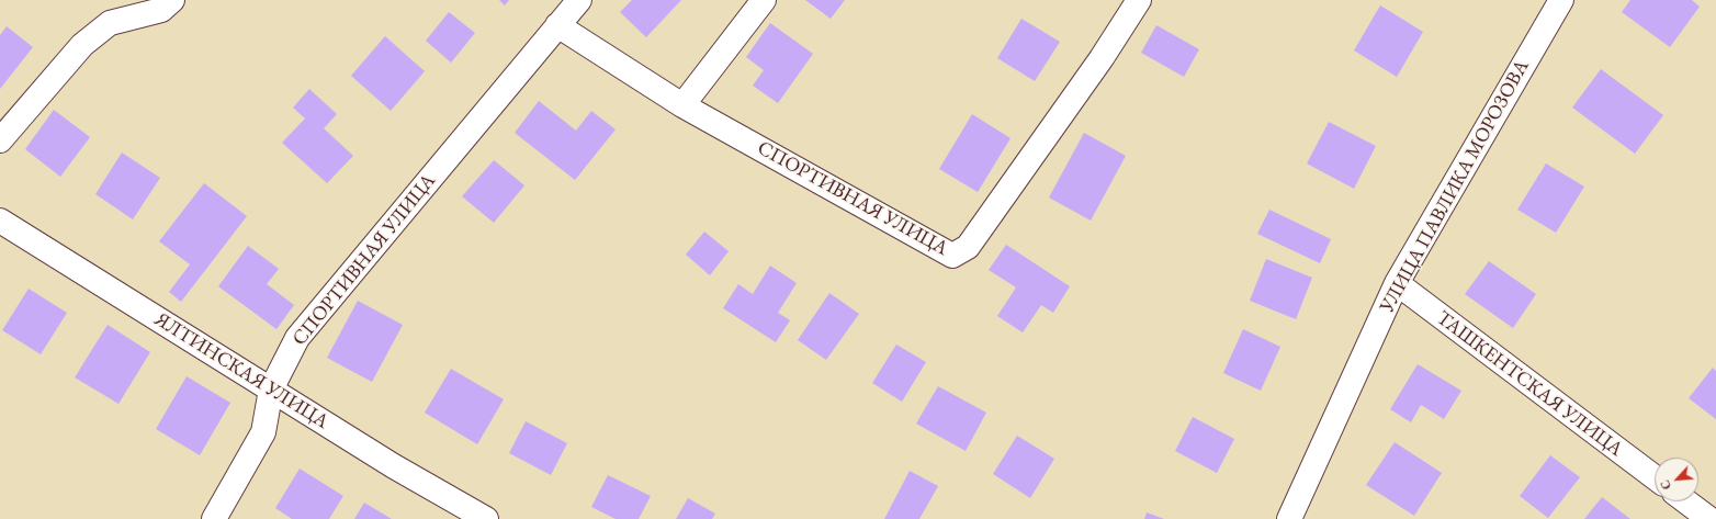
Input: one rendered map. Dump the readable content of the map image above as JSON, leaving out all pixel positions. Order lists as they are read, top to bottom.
{
  "streets": {
    "street": [
      "УЛИЦА ПАВЛИКА МОРОЗОВА",
      "СПОРТИВНАЯ УЛИЦА",
      "ЯЛТИНСКАЯ УЛИЦА",
      "ТАШКЕНТСКАЯ УЛИЦА"
    ]
  },
  "crossings": [
    ["УЛИЦА ПАВЛИКА МОРОЗОВА", "ТАШКЕНТСКАЯ УЛИЦА"],
    ["СПОРТИВНАЯ УЛИЦА", "ЯЛТИНСКАЯ УЛИЦА"]
  ],
  "north": "bottom left"
}
